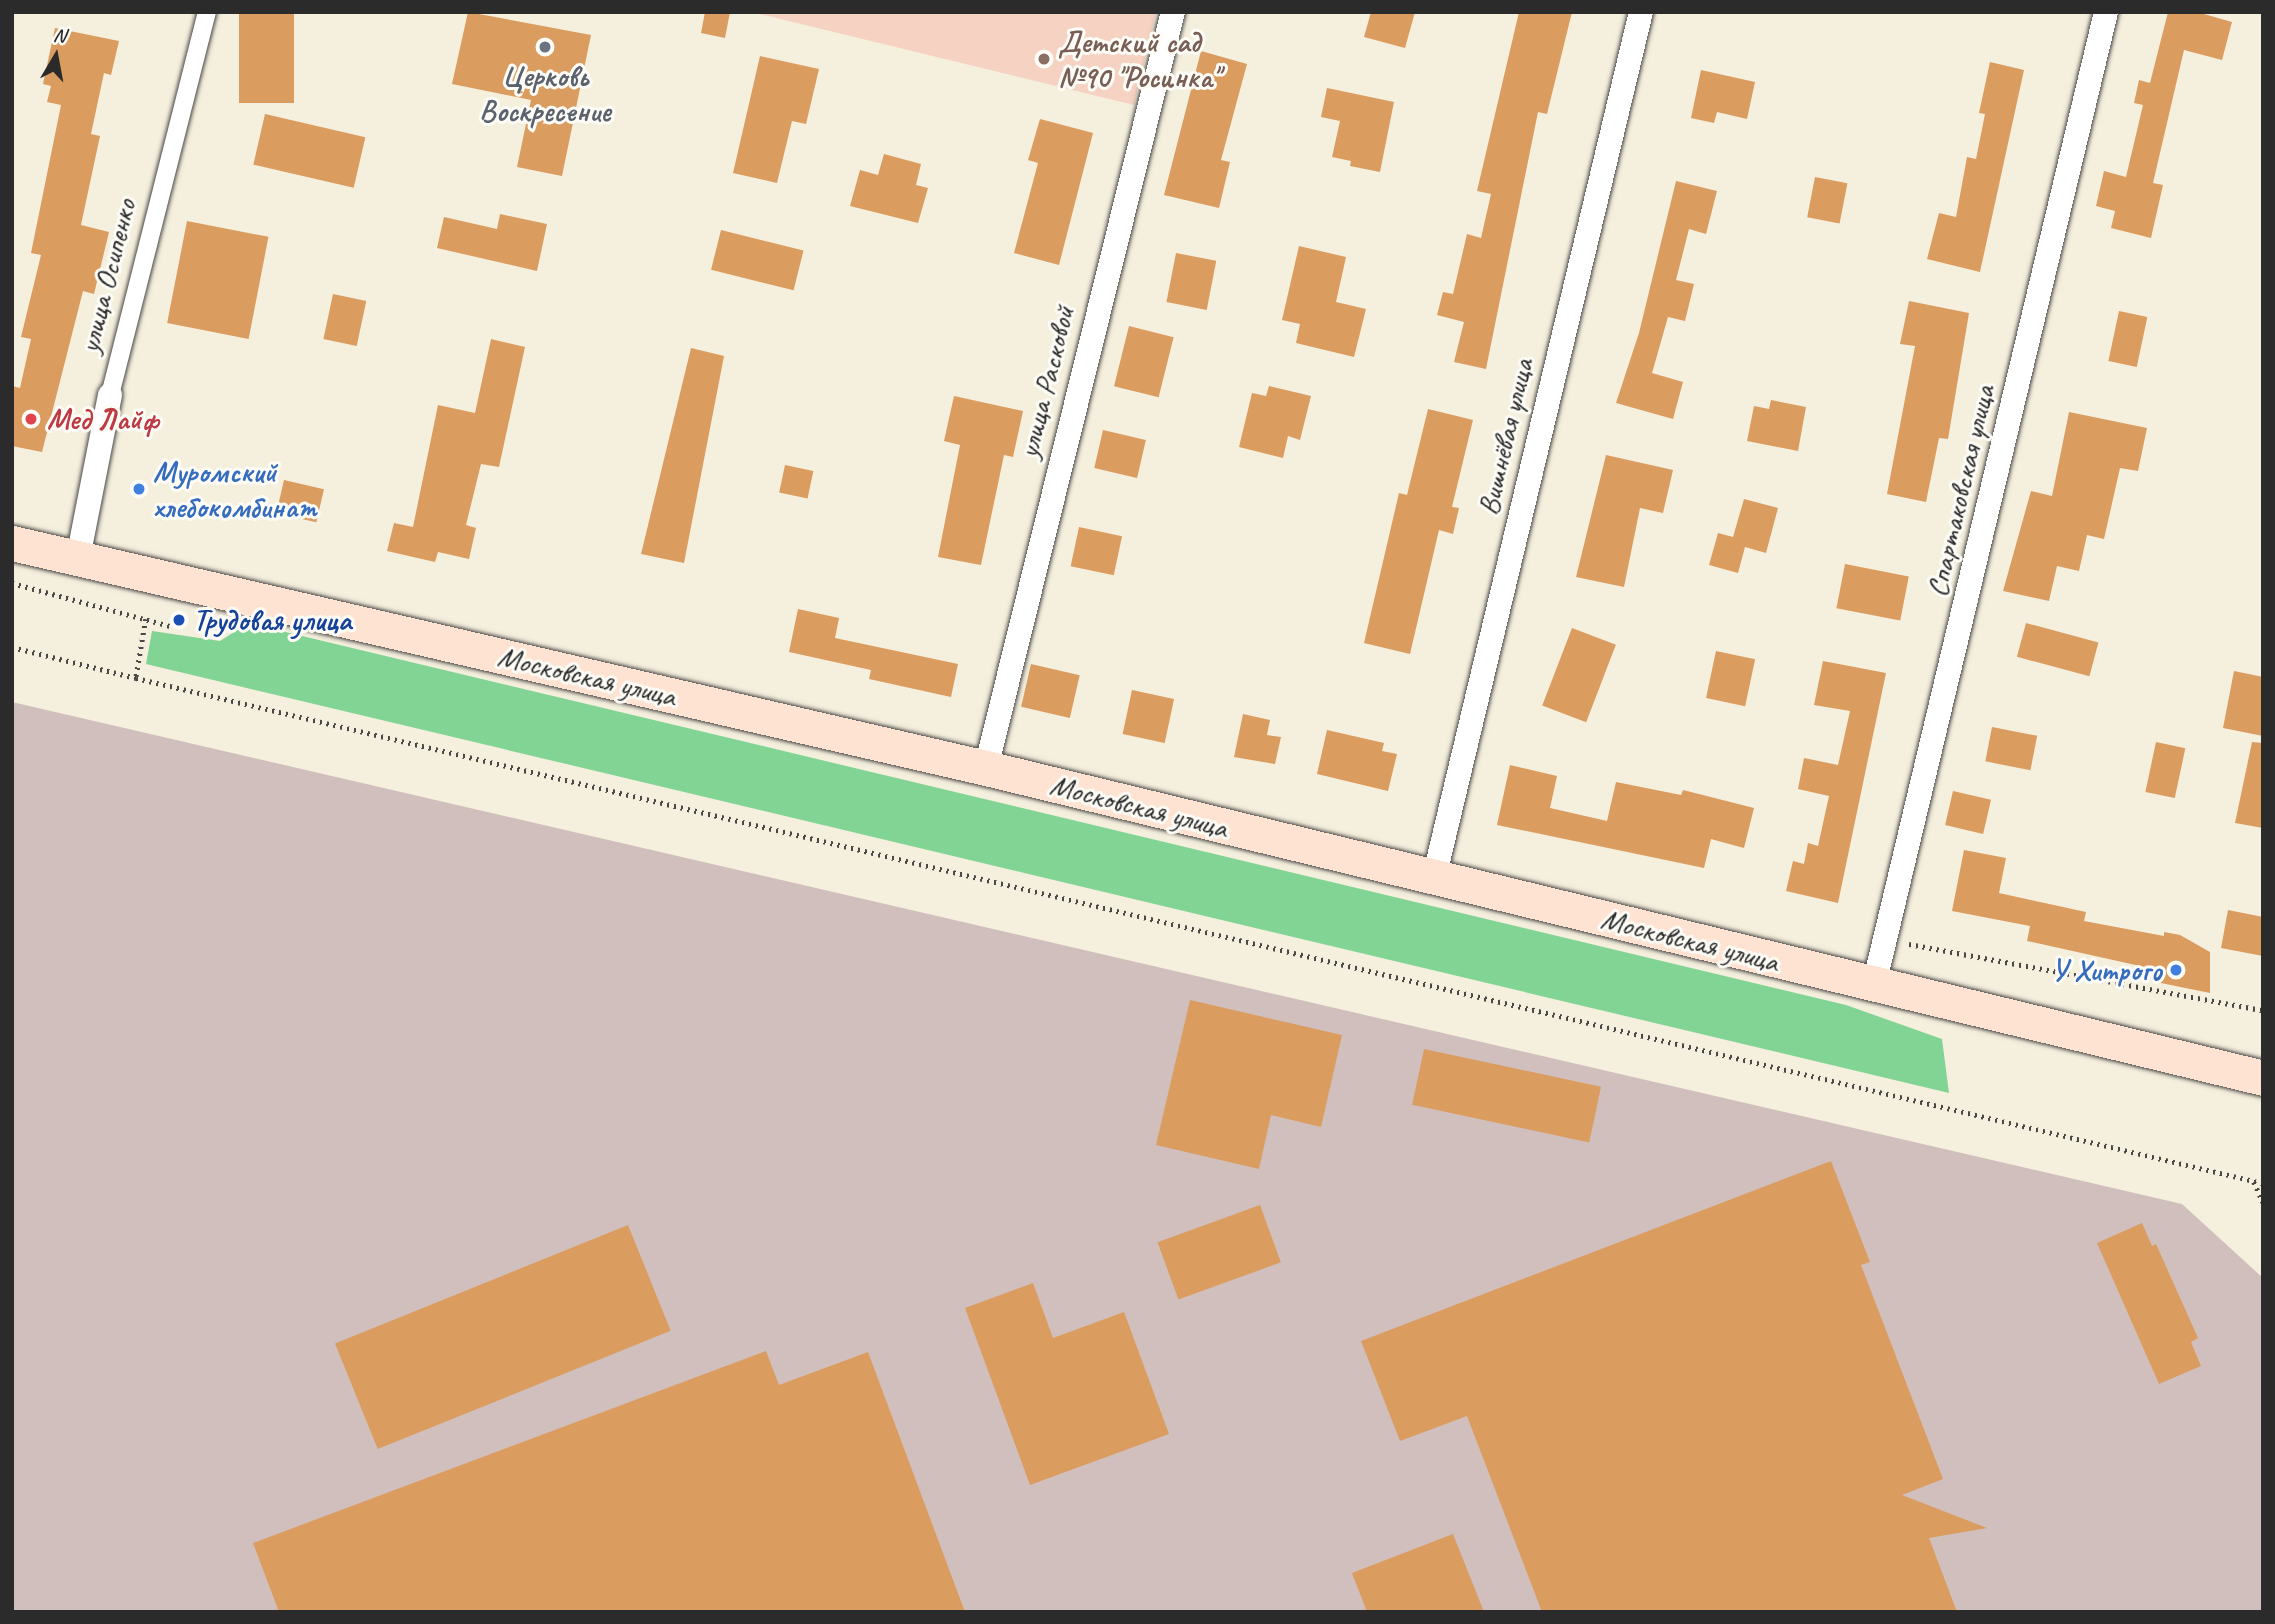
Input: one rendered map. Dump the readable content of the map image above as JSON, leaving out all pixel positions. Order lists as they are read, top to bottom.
{
  "streets": {
    "main road": ["Московская улица"],
    "street": [
      "улица Осипенко",
      "улица Расковой",
      "Вишнёвая улица",
      "Спартаковская улица"
    ]
  },
  "crossings": [
    ["улица Осипенко", "Московская улица"],
    ["улица Расковой", "Московская улица"],
    ["Вишнёвая улица", "Московская улица"],
    ["Спартаковская улица", "Московская улица"]
  ],
  "places": [
    "Церковь Воскресение",
    "Детский сад №90 \"Росинка\"",
    "Мед Лайф",
    "Муромский хлебокомбинат",
    "Трудовая улица",
    "У Хитрого"
  ],
  "north": "top"
}
